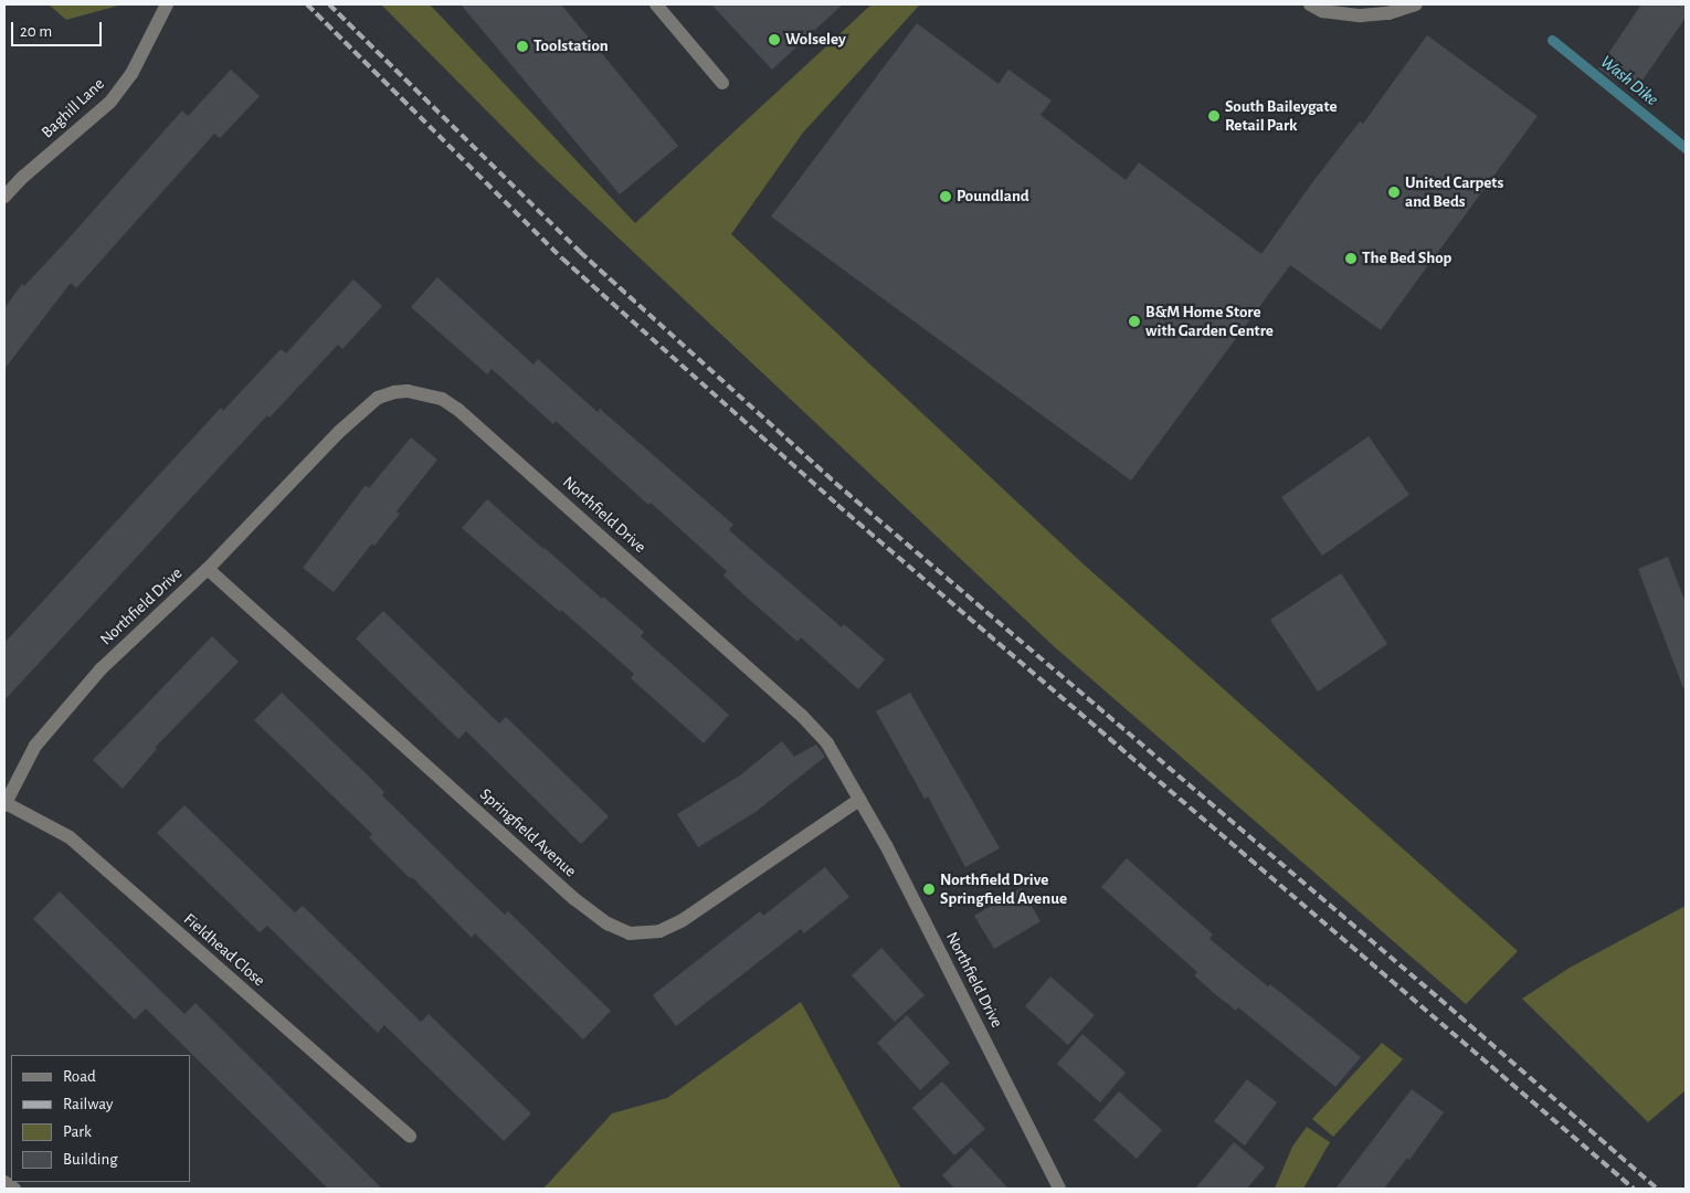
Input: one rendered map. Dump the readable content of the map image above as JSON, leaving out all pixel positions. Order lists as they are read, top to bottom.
{
  "streets": {
    "street": [
      "Baghill Lane",
      "Northfield Drive",
      "Springfield Avenue",
      "Fieldhead Close"
    ]
  },
  "crossings": [
    ["Northfield Drive", "Springfield Avenue"],
    ["Northfield Drive", "Fieldhead Close"]
  ],
  "water": ["Wash Dike"],
  "places": [
    "Wolseley",
    "Toolstation",
    "South Baileygate Retail Park",
    "United Carpets and Beds",
    "Poundland",
    "The Bed Shop",
    "B&M Home Store with Garden Centre",
    "Northfield Drive Springfield Avenue"
  ],
  "legend": [
    "Road",
    "Railway",
    "Park",
    "Building"
  ],
  "scale_bar": "20 m"
}
